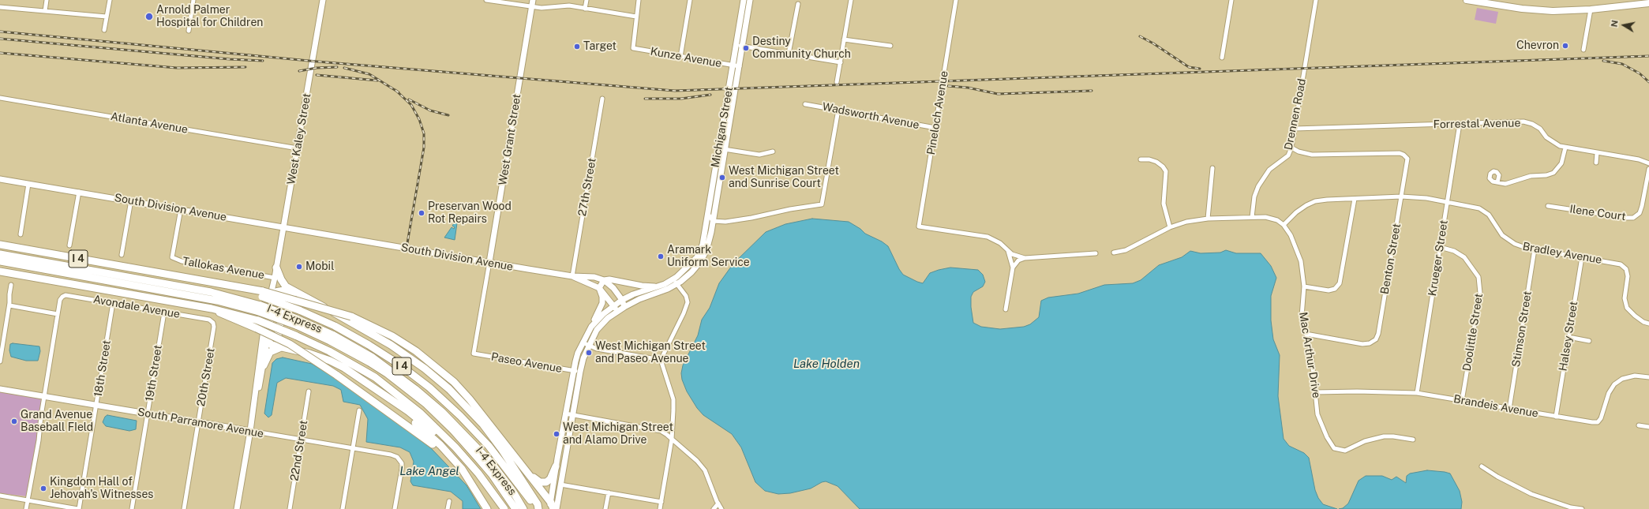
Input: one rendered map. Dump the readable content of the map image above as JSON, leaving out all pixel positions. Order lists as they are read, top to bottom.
{
  "streets": {
    "highway": ["I 4", "I-4 Express"],
    "street": [
      "Kunze Avenue",
      "Pineloch Avenue",
      "Drennen Road",
      "Wadsworth Avenue",
      "Atlanta Avenue",
      "Forrestal Avenue",
      "Michigan Street",
      "West Kaley Street",
      "West Grant Street",
      "27th Street",
      "South Division Avenue",
      "Ilene Court",
      "Bradley Avenue",
      "Krueger Street",
      "Benton Street",
      "Tallokas Avenue",
      "Avondale Avenue",
      "Stimson Street",
      "Doolittle Street",
      "Halsey Street",
      "Mac Arthur Drive",
      "Paseo Avenue",
      "18th Street",
      "19th Street",
      "20th Street",
      "Brandeis Avenue",
      "South Parramore Avenue",
      "22nd Street"
    ]
  },
  "crossings": [
    ["Kunze Avenue", "Michigan Street"],
    ["Pineloch Avenue", "Wadsworth Avenue"],
    ["Drennen Road", "Forrestal Avenue"],
    ["Drennen Road", "Benton Street"],
    ["Atlanta Avenue", "West Kaley Street"],
    ["Forrestal Avenue", "Krueger Street"],
    ["Michigan Street", "South Division Avenue"],
    ["Michigan Street", "Paseo Avenue"],
    ["West Kaley Street", "South Division Avenue"],
    ["West Kaley Street", "I 4"],
    ["West Kaley Street", "Tallokas Avenue"],
    ["West Kaley Street", "South Parramore Avenue"],
    ["West Grant Street", "South Division Avenue"],
    ["West Grant Street", "Paseo Avenue"],
    ["27th Street", "South Division Avenue"],
    ["South Division Avenue", "Tallokas Avenue"],
    ["Bradley Avenue", "Krueger Street"],
    ["Bradley Avenue", "Benton Street"],
    ["Bradley Avenue", "Stimson Street"],
    ["Bradley Avenue", "Halsey Street"],
    ["Bradley Avenue", "Mac Arthur Drive"],
    ["Krueger Street", "Doolittle Street"],
    ["Krueger Street", "Brandeis Avenue"],
    ["Benton Street", "Mac Arthur Drive"],
    ["Avondale Avenue", "18th Street"],
    ["Avondale Avenue", "19th Street"],
    ["Avondale Avenue", "20th Street"],
    ["Stimson Street", "Brandeis Avenue"],
    ["Doolittle Street", "Brandeis Avenue"],
    ["Halsey Street", "Brandeis Avenue"],
    ["Mac Arthur Drive", "Brandeis Avenue"],
    ["18th Street", "South Parramore Avenue"],
    ["19th Street", "South Parramore Avenue"],
    ["20th Street", "South Parramore Avenue"],
    ["South Parramore Avenue", "22nd Street"]
  ],
  "water": ["Lake Holden", "Lake Angel"],
  "places": [
    "Arnold Palmer Hospital for Children",
    "Chevron",
    "Target",
    "Destiny Community Church",
    "West Michigan Street and Sunrise Court",
    "Preservan Wood Rot Repairs",
    "Aramark Uniform Service",
    "Mobil",
    "West Michigan Street and Paseo Avenue",
    "Grand Avenue Baseball FIeld",
    "West Michigan Street and Alamo Drive",
    "Kingdom Hall of Jehovah's Witnesses"
  ],
  "north": "left"
}
